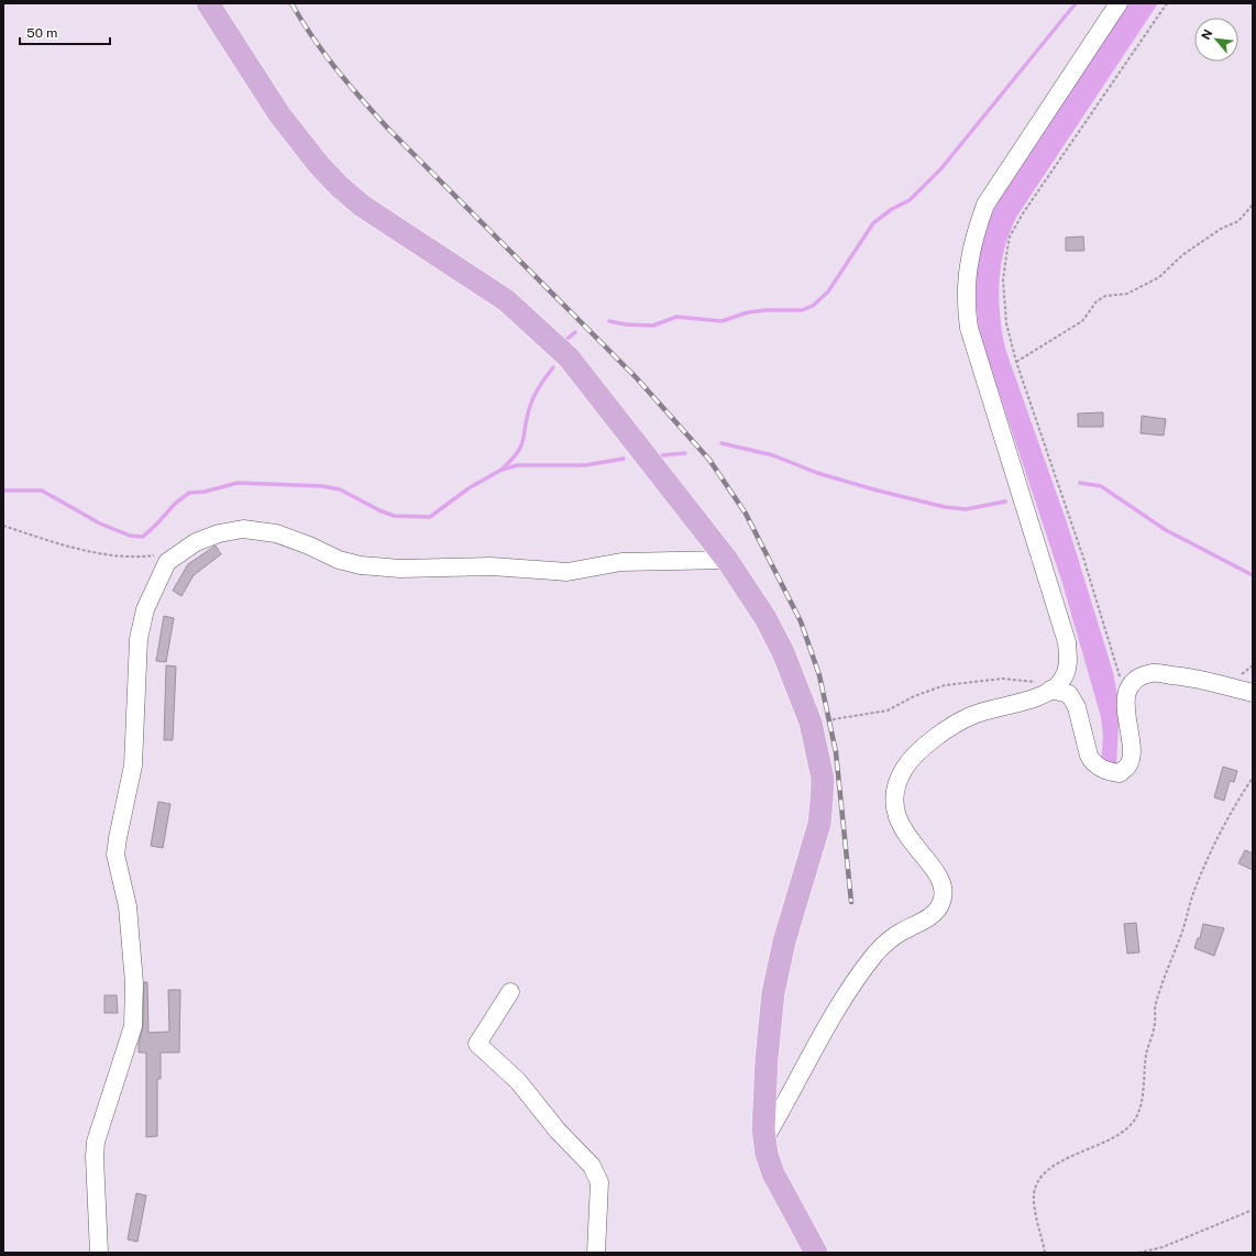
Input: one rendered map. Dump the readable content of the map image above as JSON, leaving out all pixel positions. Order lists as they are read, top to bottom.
{
  "scale_bar": "50 m",
  "north": "top left"
}
